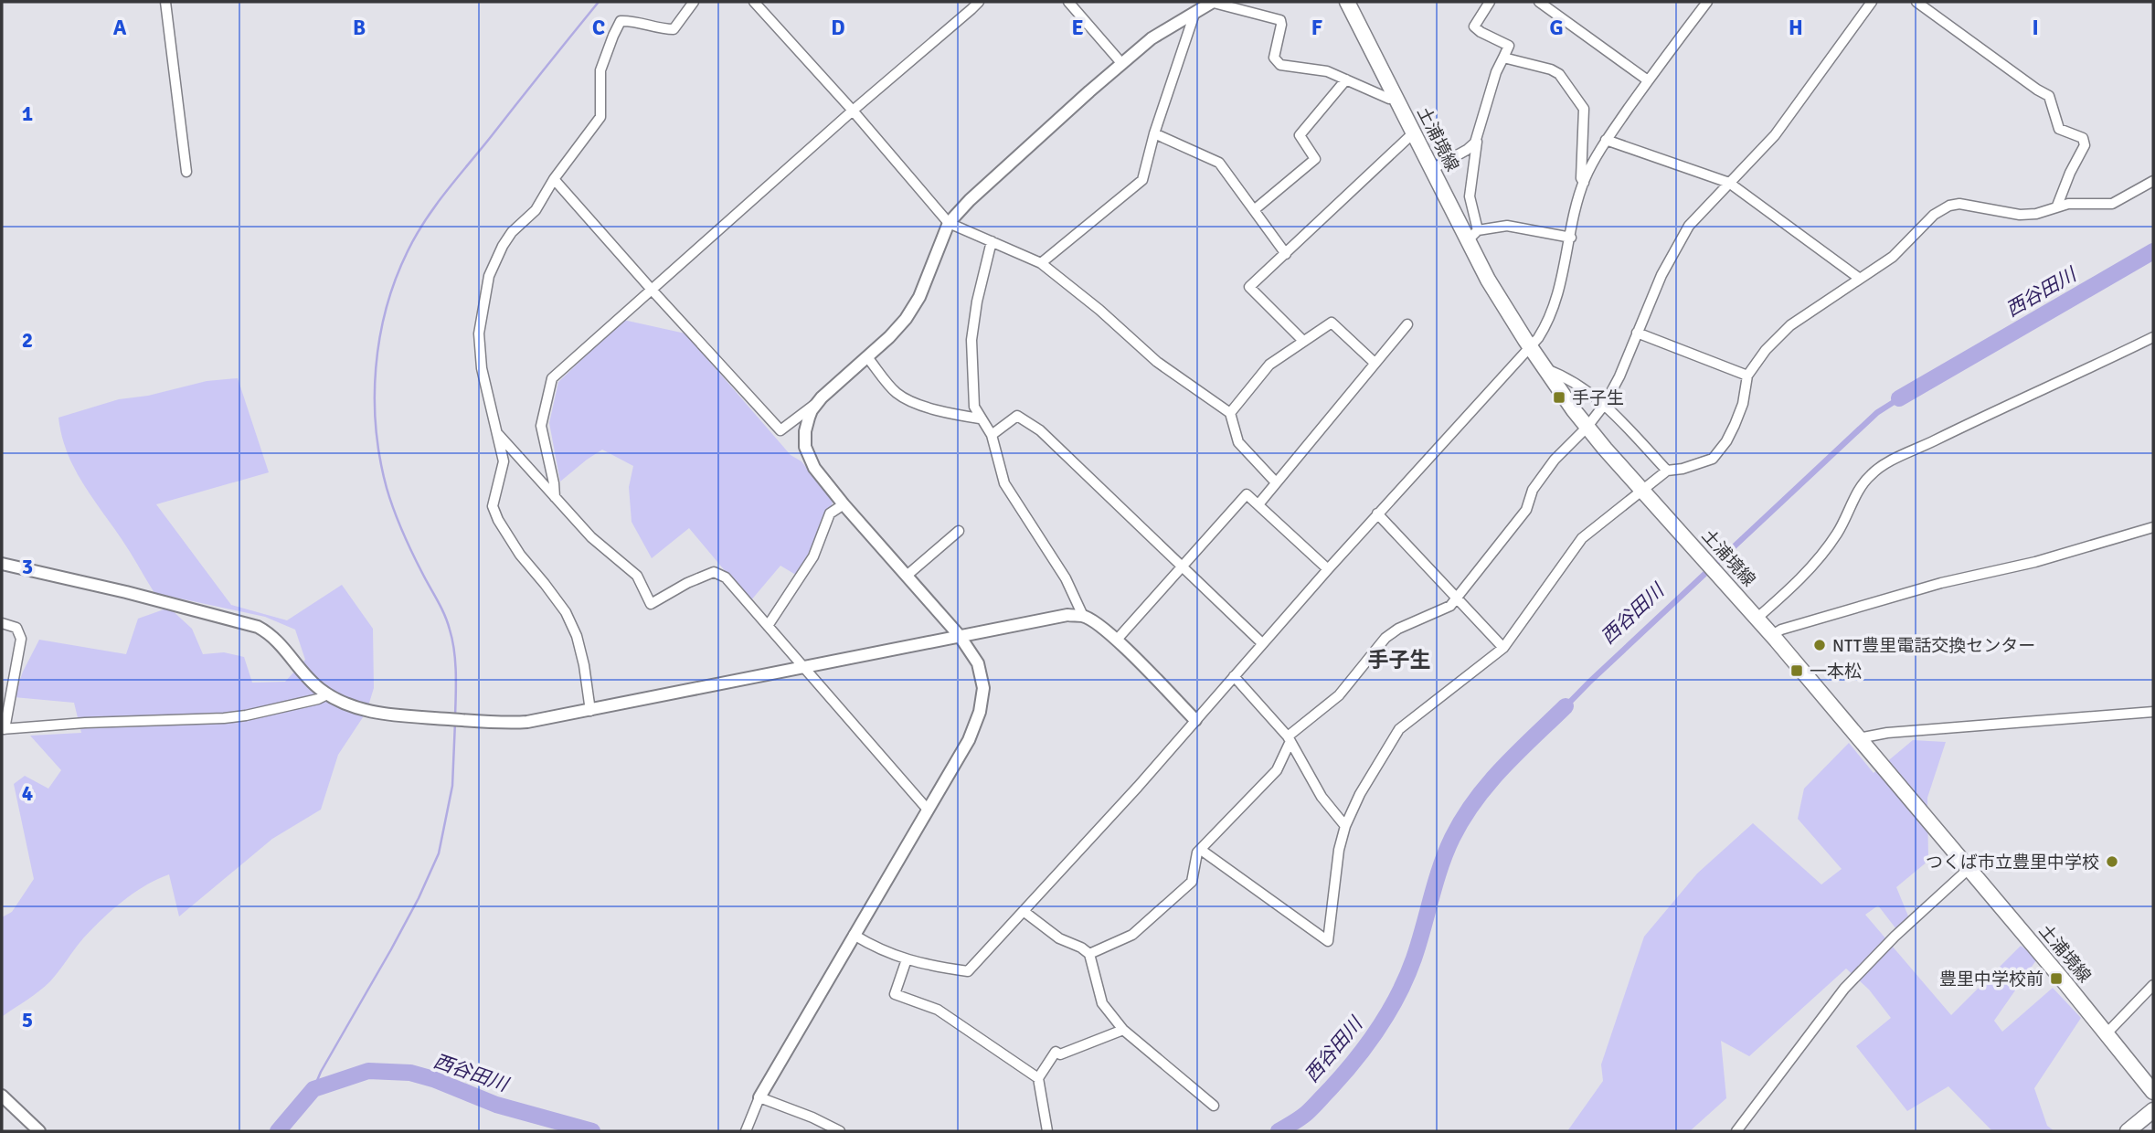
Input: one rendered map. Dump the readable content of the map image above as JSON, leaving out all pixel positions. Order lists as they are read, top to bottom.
{
  "streets": {
    "main road": ["土浦境線"]
  },
  "districts": ["手子生"],
  "water": ["西谷田川"],
  "places": {
    "transit": ["手子生", "一本松", "豊里中学校前"],
    "other": ["NTT豊里電話交換センター", "つくば市立豊里中学校"]
  },
  "grid": {
    "columns": [
      "A",
      "B",
      "C",
      "D",
      "E",
      "F",
      "G",
      "H",
      "I"
    ],
    "rows": [
      "1",
      "2",
      "3",
      "4",
      "5"
    ]
  }
}
